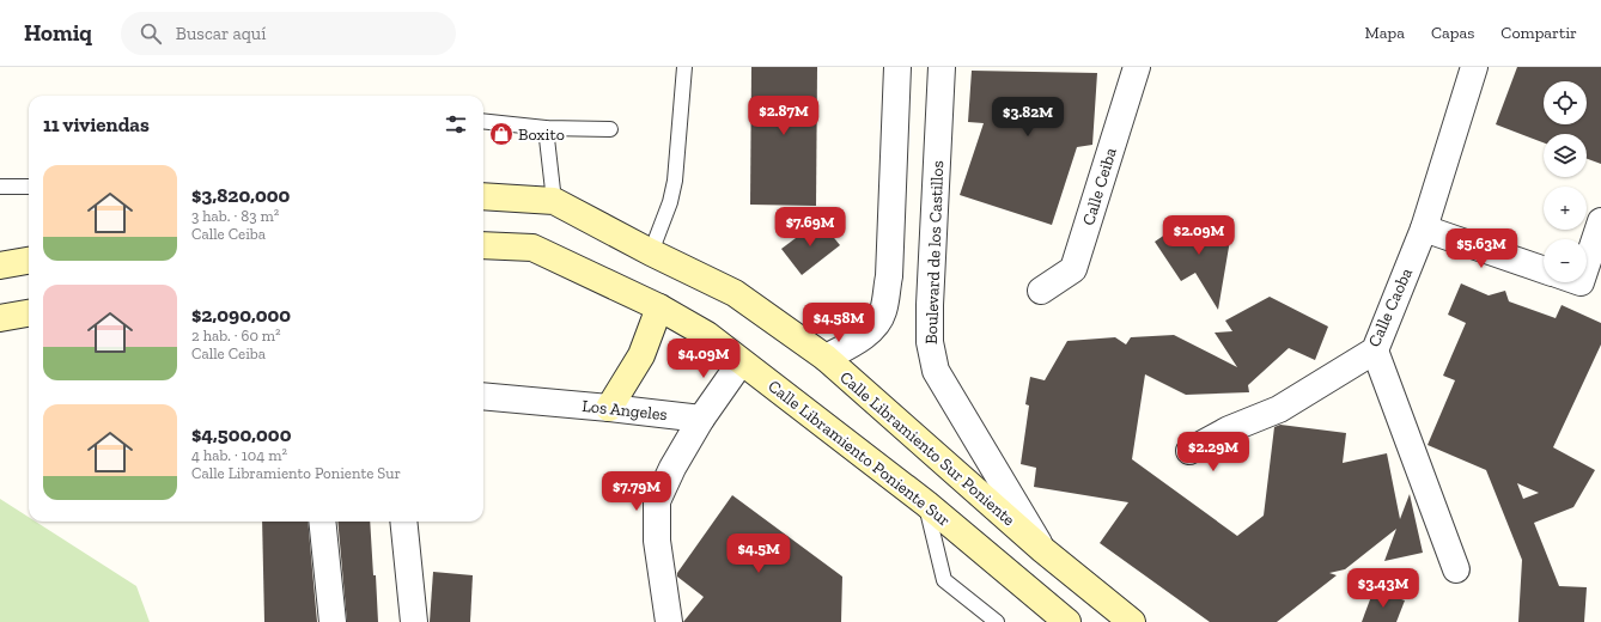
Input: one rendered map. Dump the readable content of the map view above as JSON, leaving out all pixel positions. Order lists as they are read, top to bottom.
{
  "streets": {
    "main road": ["Calle Libramiento Sur Poniente", "Calle Libramiento Poniente Sur"],
    "street": [
      "Calle Ceiba",
      "Boulevard de los Castillos",
      "Calle Caoba",
      "Los Angeles"
    ]
  },
  "crossings": [
    ["Boulevard de los Castillos", "Calle Libramiento Sur Poniente"]
  ],
  "places": {
    "shop": ["Boxito"]
  },
  "page": {
    "header": "Homiq",
    "search": "Buscar aquí",
    "nav": ["Mapa", "Capas", "Compartir"],
    "map_buttons": ["+", "−"],
    "price": [
      "$2.87M",
      "$3.82M",
      "$7.69M",
      "$2.09M",
      "$5.63M",
      "$4.58M",
      "$4.09M",
      "$2.29M",
      "$7.79M",
      "$4.5M",
      "$3.43M"
    ],
    "heading": "11 viviendas",
    "list": [
      {
        "name": "$3,820,000",
        "note": "3 hab. · 83 m² · Calle Ceiba"
      },
      {
        "name": "$2,090,000",
        "note": "2 hab. · 60 m² · Calle Ceiba"
      },
      {
        "name": "$4,500,000",
        "note": "4 hab. · 104 m² · Calle Libramiento Poniente Sur"
      }
    ]
  }
}
